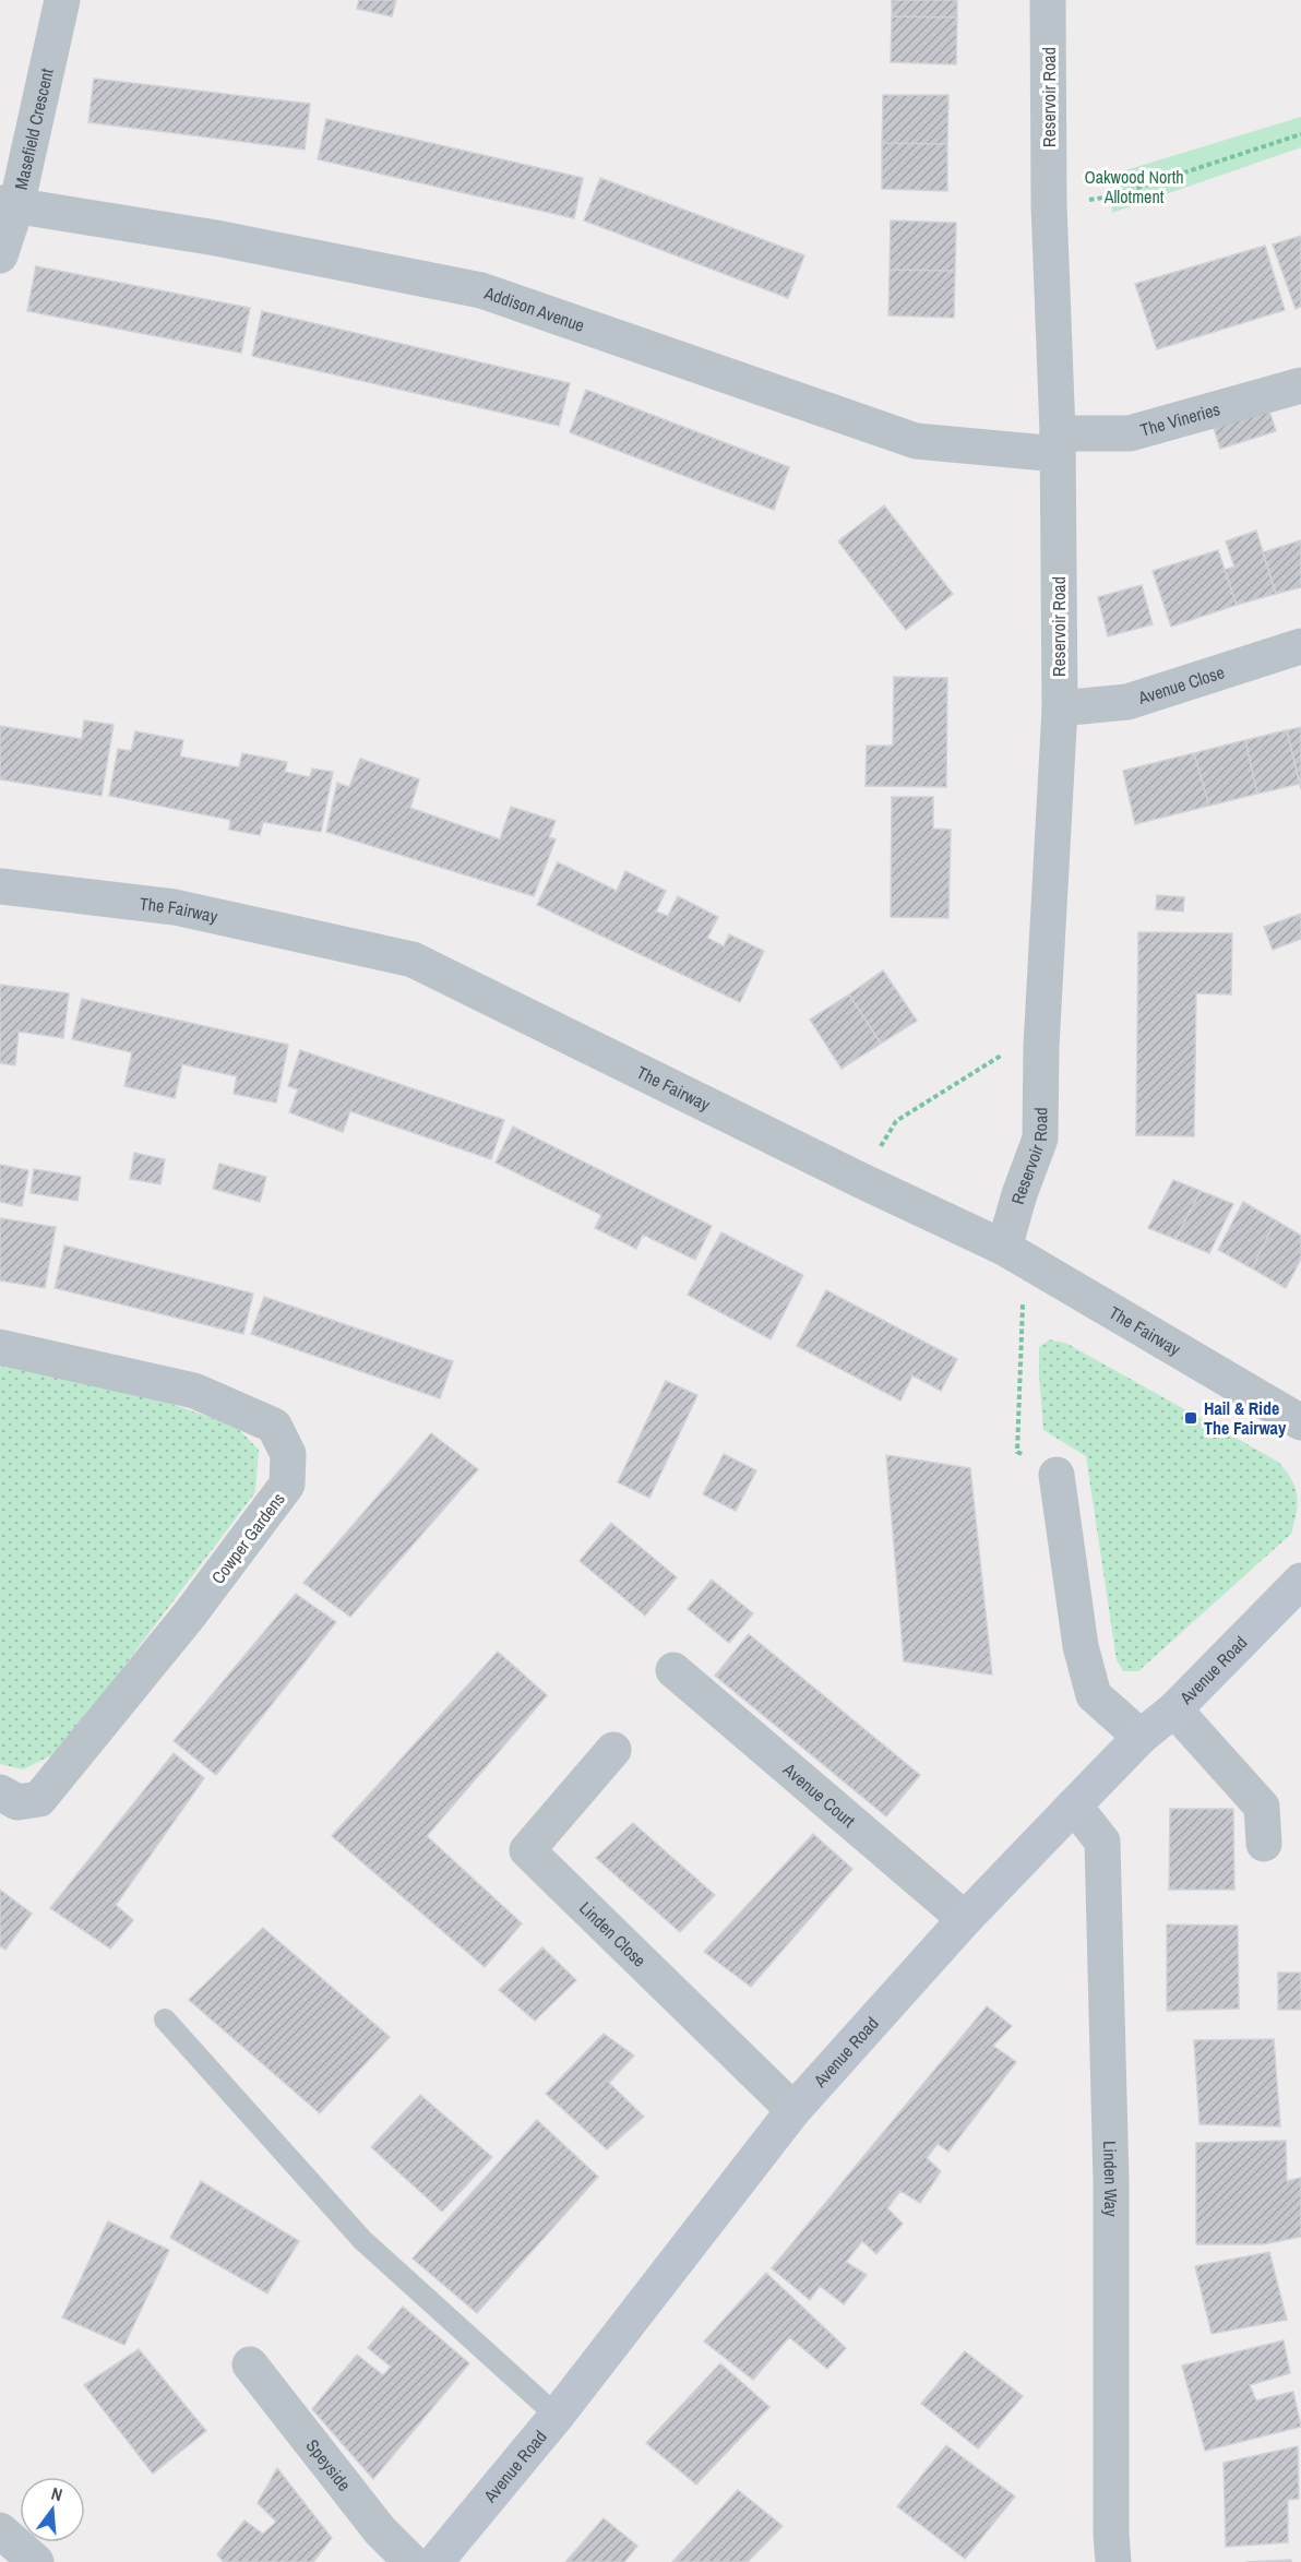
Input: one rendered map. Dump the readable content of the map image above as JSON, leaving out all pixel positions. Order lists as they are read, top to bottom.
{
  "streets": {
    "street": [
      "Reservoir Road",
      "Masefield Crescent",
      "Addison Avenue",
      "The Vineries",
      "Avenue Close",
      "The Fairway",
      "Cowper Gardens",
      "Avenue Road",
      "Avenue Court",
      "Linden Close",
      "Linden Way",
      "Speyside"
    ]
  },
  "crossings": [
    ["Reservoir Road", "Addison Avenue"],
    ["Reservoir Road", "The Vineries"],
    ["Reservoir Road", "Avenue Close"],
    ["Reservoir Road", "The Fairway"],
    ["Masefield Crescent", "Addison Avenue"],
    ["Addison Avenue", "The Vineries"],
    ["Avenue Road", "Avenue Court"],
    ["Avenue Road", "Linden Close"],
    ["Avenue Road", "Linden Way"]
  ],
  "parks": ["Oakwood North Allotment"],
  "places": {
    "transit": ["Hail & Ride The Fairway"]
  },
  "north": "top"
}
